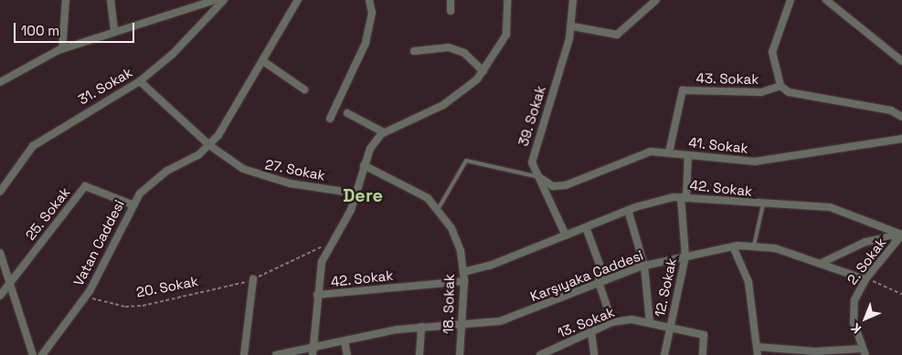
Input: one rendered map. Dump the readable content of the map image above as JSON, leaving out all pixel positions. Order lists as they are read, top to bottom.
{
  "streets": {
    "street": [
      "43. Sokak",
      "31. Sokak",
      "39. Sokak",
      "41. Sokak",
      "27. Sokak",
      "42. Sokak",
      "25. Sokak",
      "Vatan Caddesi",
      "2. Sokak",
      "Karşıyaka Caddesi",
      "12. Sokak",
      "18. Sokak",
      "13. Sokak"
    ],
    "path": ["20. Sokak"]
  },
  "crossings": [
    ["43. Sokak", "41. Sokak"],
    ["31. Sokak", "27. Sokak"],
    ["39. Sokak", "41. Sokak"],
    ["39. Sokak", "42. Sokak"],
    ["41. Sokak", "12. Sokak"],
    ["27. Sokak", "Vatan Caddesi"],
    ["42. Sokak", "2. Sokak"],
    ["42. Sokak", "12. Sokak"],
    ["42. Sokak", "18. Sokak"],
    ["25. Sokak", "Vatan Caddesi"],
    ["Vatan Caddesi", "20. Sokak"],
    ["2. Sokak", "Karşıyaka Caddesi"],
    ["Karşıyaka Caddesi", "12. Sokak"],
    ["Karşıyaka Caddesi", "18. Sokak"],
    ["12. Sokak", "13. Sokak"]
  ],
  "districts": ["Dere"],
  "scale_bar": "100 m",
  "north": "bottom left"
}
